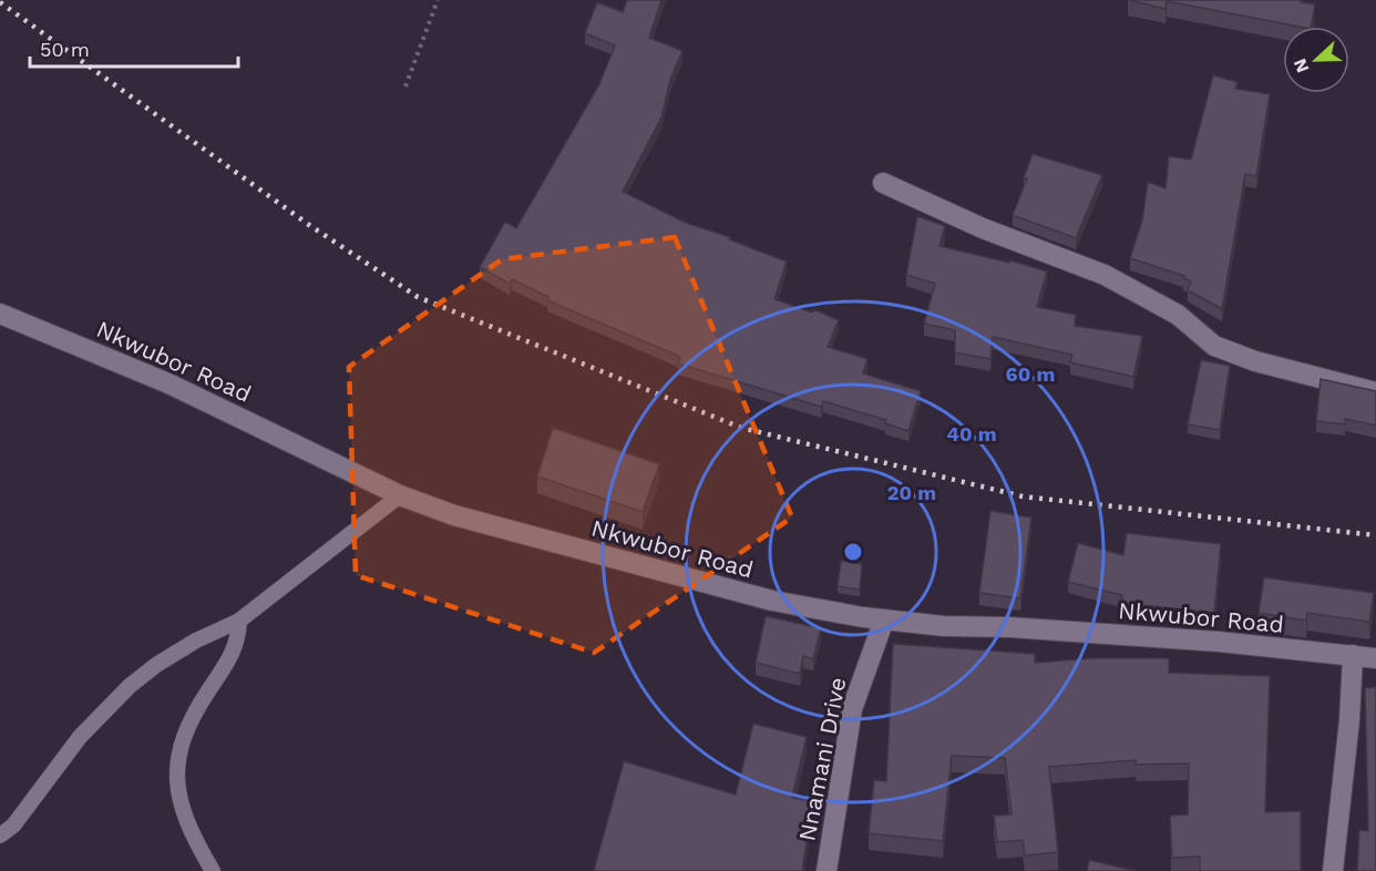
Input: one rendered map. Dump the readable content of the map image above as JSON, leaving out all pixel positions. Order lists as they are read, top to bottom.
{
  "streets": {
    "street": ["Nkwubor Road", "Nnamani Drive"]
  },
  "crossings": [
    ["Nkwubor Road", "Nnamani Drive"]
  ],
  "scale_bar": "50 m",
  "north": "left",
  "rings": ["60 m", "40 m", "20 m"]
}
